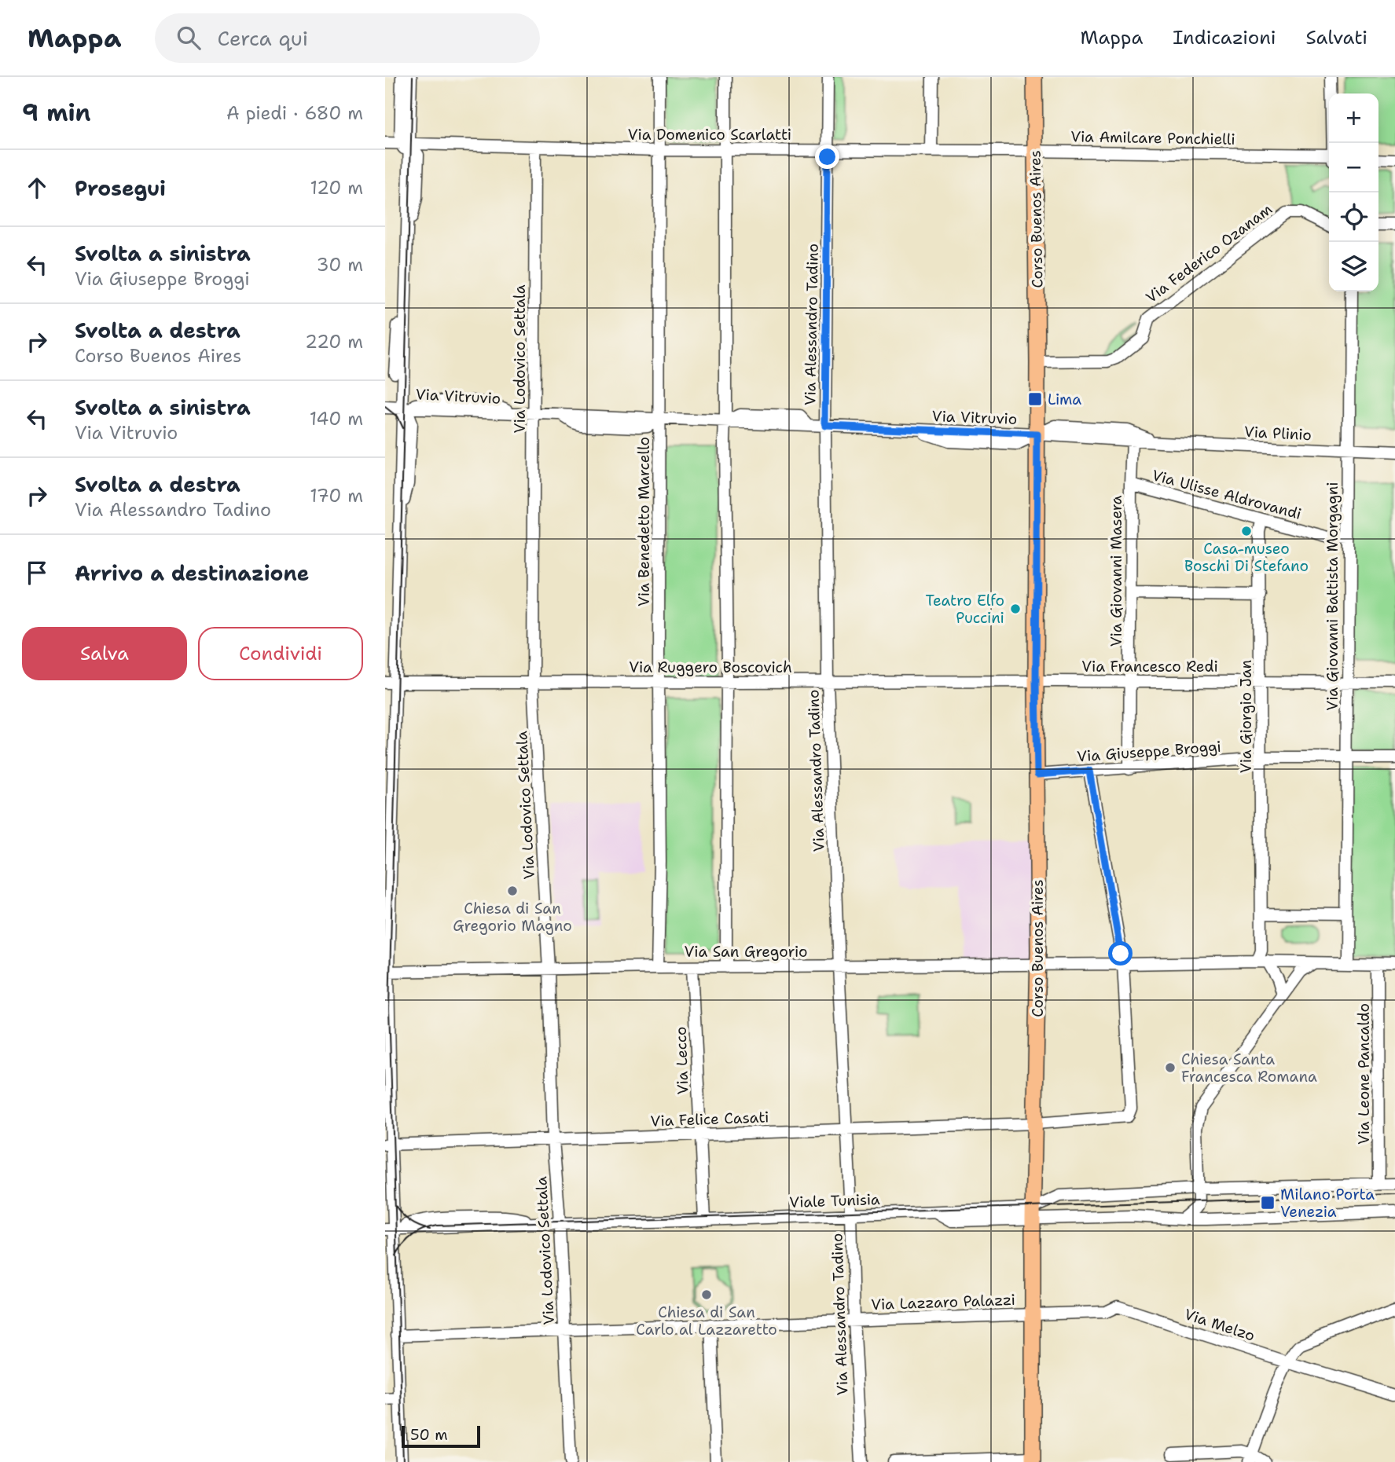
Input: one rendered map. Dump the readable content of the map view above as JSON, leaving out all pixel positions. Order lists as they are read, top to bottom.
{
  "streets": {
    "main road": ["Corso Buenos Aires"],
    "street": [
      "Via Domenico Scarlatti",
      "Via Amilcare Ponchielli",
      "Via Federico Ozanam",
      "Via Alessandro Tadino",
      "Via Lodovico Settala",
      "Via Vitruvio",
      "Via Plinio",
      "Via Ulisse Aldrovandi",
      "Via Benedetto Marcello",
      "Via Giovanni Masera",
      "Via Giovanni Battista Morgagni",
      "Via Francesco Redi",
      "Via Ruggero Boscovich",
      "Via Giorgio Jan",
      "Via Giuseppe Broggi",
      "Via San Gregorio",
      "Via Lecco",
      "Via Leone Pancaldo",
      "Via Felice Casati",
      "Viale Tunisia",
      "Via Lazzaro Palazzi",
      "Via Melzo"
    ]
  },
  "crossings": [
    ["Via Domenico Scarlatti", "Via Amilcare Ponchielli"],
    ["Via Domenico Scarlatti", "Corso Buenos Aires"],
    ["Via Domenico Scarlatti", "Via Alessandro Tadino"],
    ["Via Domenico Scarlatti", "Via Lodovico Settala"],
    ["Via Domenico Scarlatti", "Via Benedetto Marcello"],
    ["Via Amilcare Ponchielli", "Corso Buenos Aires"],
    ["Corso Buenos Aires", "Via Federico Ozanam"],
    ["Corso Buenos Aires", "Via Vitruvio"],
    ["Corso Buenos Aires", "Via Plinio"],
    ["Corso Buenos Aires", "Via Francesco Redi"],
    ["Corso Buenos Aires", "Via Ruggero Boscovich"],
    ["Corso Buenos Aires", "Via Giuseppe Broggi"],
    ["Corso Buenos Aires", "Via San Gregorio"],
    ["Corso Buenos Aires", "Via Felice Casati"],
    ["Corso Buenos Aires", "Viale Tunisia"],
    ["Corso Buenos Aires", "Via Lazzaro Palazzi"],
    ["Corso Buenos Aires", "Via Melzo"],
    ["Via Alessandro Tadino", "Via Vitruvio"],
    ["Via Alessandro Tadino", "Via Ruggero Boscovich"],
    ["Via Alessandro Tadino", "Via San Gregorio"],
    ["Via Alessandro Tadino", "Via Felice Casati"],
    ["Via Alessandro Tadino", "Viale Tunisia"],
    ["Via Alessandro Tadino", "Via Lazzaro Palazzi"],
    ["Via Lodovico Settala", "Via Vitruvio"],
    ["Via Lodovico Settala", "Via Ruggero Boscovich"],
    ["Via Lodovico Settala", "Via San Gregorio"],
    ["Via Lodovico Settala", "Via Felice Casati"],
    ["Via Lodovico Settala", "Viale Tunisia"],
    ["Via Lodovico Settala", "Via Lazzaro Palazzi"],
    ["Via Vitruvio", "Via Plinio"],
    ["Via Vitruvio", "Via Benedetto Marcello"],
    ["Via Plinio", "Via Giovanni Masera"],
    ["Via Plinio", "Via Giovanni Battista Morgagni"],
    ["Via Ulisse Aldrovandi", "Via Giovanni Masera"],
    ["Via Ulisse Aldrovandi", "Via Giovanni Battista Morgagni"],
    ["Via Ulisse Aldrovandi", "Via Giorgio Jan"],
    ["Via Benedetto Marcello", "Via Ruggero Boscovich"],
    ["Via Benedetto Marcello", "Via San Gregorio"],
    ["Via Giovanni Masera", "Via Francesco Redi"],
    ["Via Giovanni Masera", "Via Giuseppe Broggi"],
    ["Via Giovanni Battista Morgagni", "Via Francesco Redi"],
    ["Via Giovanni Battista Morgagni", "Via Giuseppe Broggi"],
    ["Via Giovanni Battista Morgagni", "Via San Gregorio"],
    ["Via Francesco Redi", "Via Ruggero Boscovich"],
    ["Via Francesco Redi", "Via Giorgio Jan"],
    ["Via Giorgio Jan", "Via Giuseppe Broggi"],
    ["Via Giorgio Jan", "Via San Gregorio"],
    ["Via San Gregorio", "Via Lecco"],
    ["Via San Gregorio", "Via Leone Pancaldo"],
    ["Via San Gregorio", "Via Felice Casati"],
    ["Via Lecco", "Via Felice Casati"],
    ["Via Lecco", "Viale Tunisia"],
    ["Via Lazzaro Palazzi", "Via Melzo"]
  ],
  "places": {
    "transit": ["Lima", "Milano Porta Venezia"],
    "other": [
      "Casa-museo Boschi Di Stefano",
      "Teatro Elfo Puccini",
      "Chiesa di San Gregorio Magno",
      "Chiesa Santa Francesca Romana",
      "Chiesa di San Carlo al Lazzaretto"
    ]
  },
  "scale_bar": "50 m",
  "page": {
    "header": "Mappa",
    "search": "Cerca qui",
    "nav": ["Mappa", "Indicazioni", "Salvati"],
    "heading": ["9 min", "A piedi · 680 m"],
    "map_buttons": ["+", "−"],
    "list": [
      ["Prosegui", "120 m"],
      ["Svolta a sinistra", "Via Giuseppe Broggi", "30 m"],
      ["Svolta a destra", "Corso Buenos Aires", "220 m"],
      ["Svolta a sinistra", "Via Vitruvio", "140 m"],
      ["Svolta a destra", "Via Alessandro Tadino", "170 m"],
      "Arrivo a destinazione"
    ],
    "buttons": ["Salva", "Condividi"],
    "scale": "50 m"
  }
}
